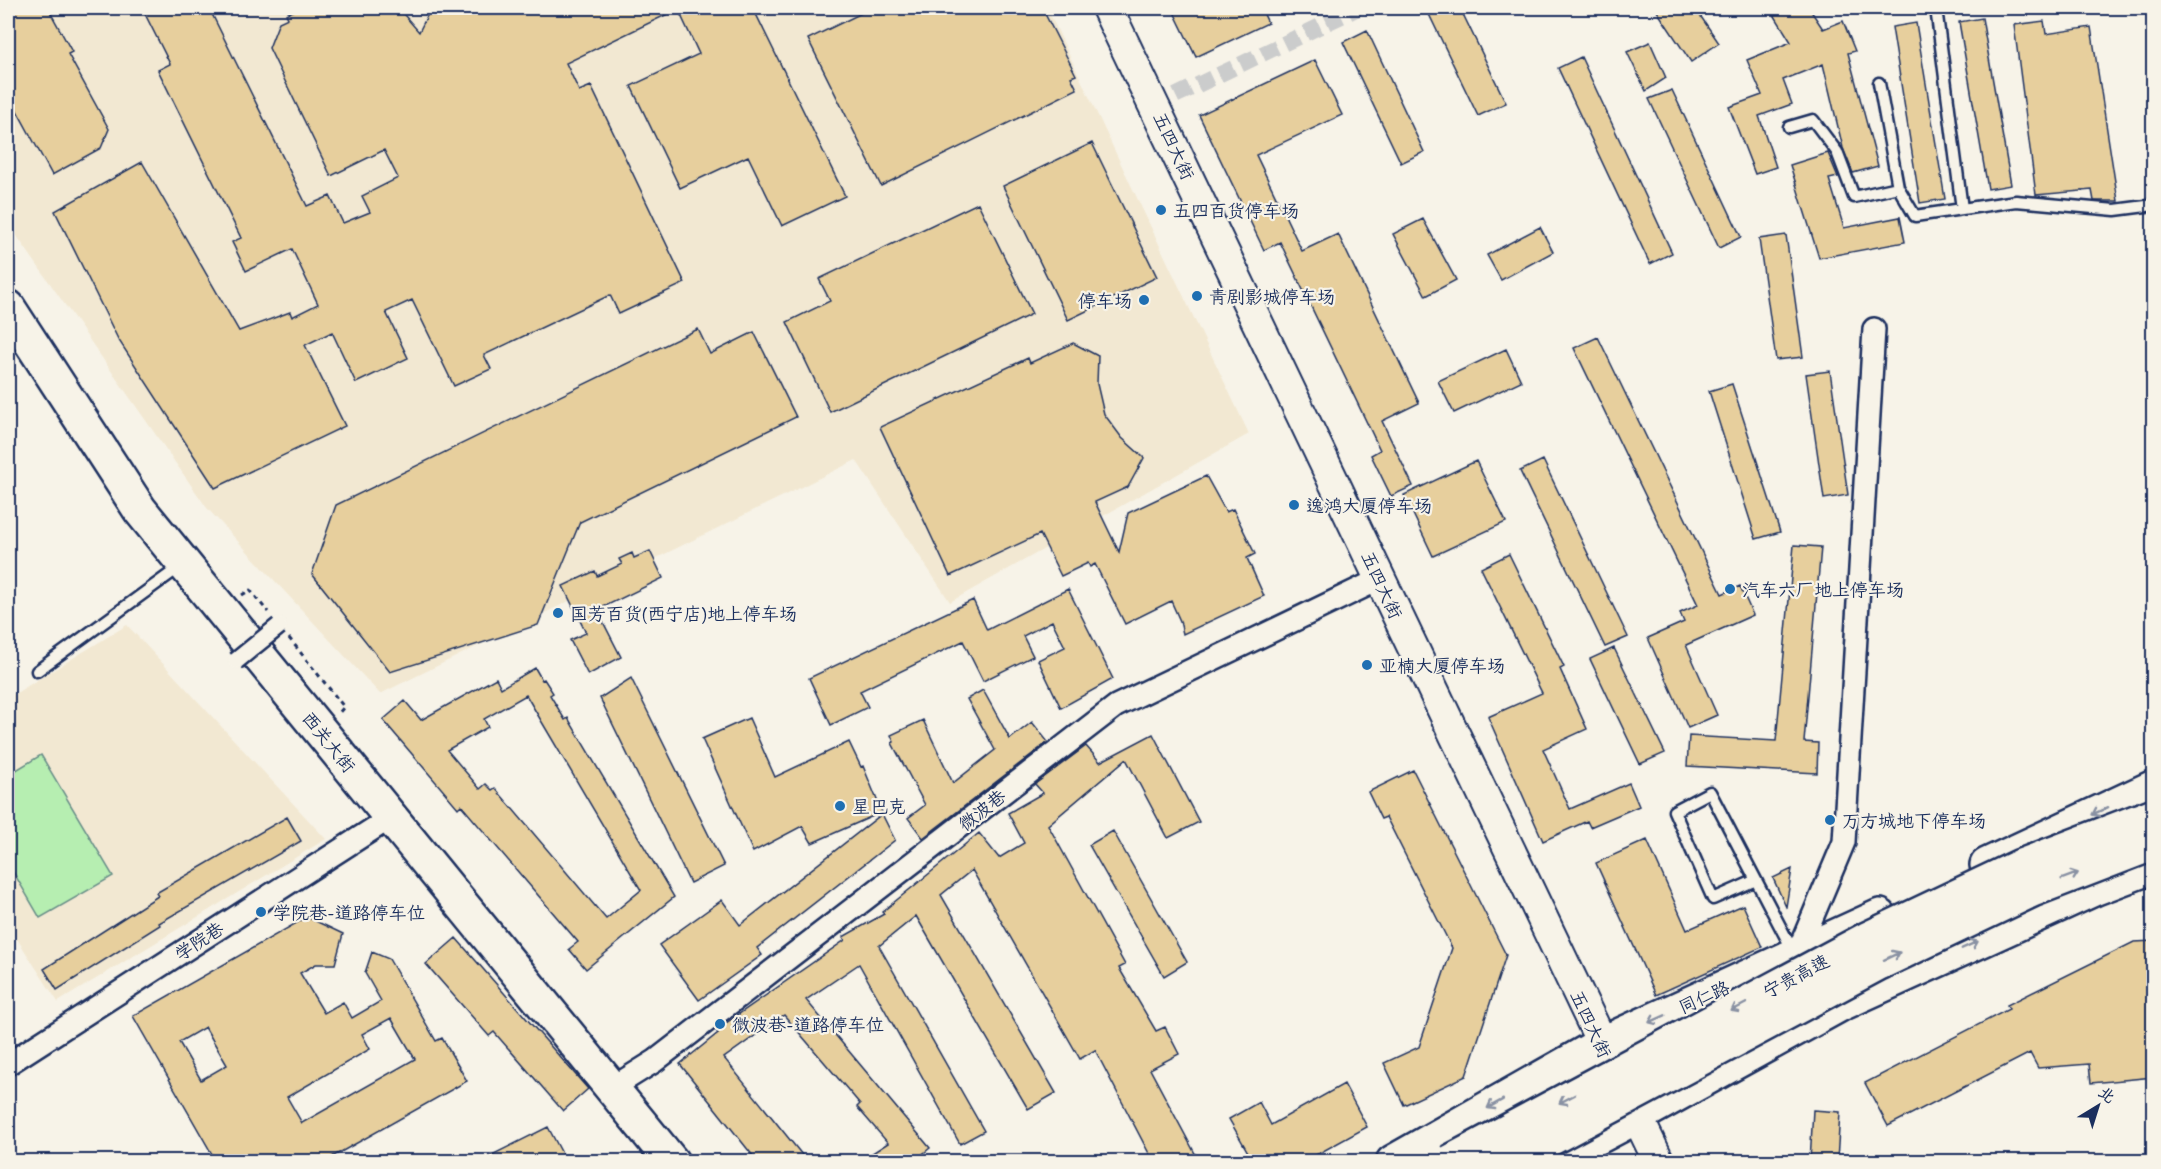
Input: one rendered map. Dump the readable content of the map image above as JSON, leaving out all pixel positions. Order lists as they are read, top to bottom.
{
  "streets": {
    "main road": [
      "五四大街",
      "西关大街",
      "宁贵高速",
      "同仁路"
    ],
    "street": ["微波巷", "学院巷"]
  },
  "crossings": [
    ["五四大街", "微波巷"],
    ["五四大街", "同仁路"],
    ["西关大街", "微波巷"],
    ["西关大街", "学院巷"]
  ],
  "places": [
    "五四百货停车场",
    "青剧影城停车场",
    "停车场",
    "逸鸿大厦停车场",
    "汽车六厂地上停车场",
    "国芳百货(西宁店)地上停车场",
    "亚楠大厦停车场",
    "星巴克",
    "万方城地下停车场",
    "学院巷-道路停车位",
    "微波巷-道路停车位"
  ],
  "north": "top right"
}
